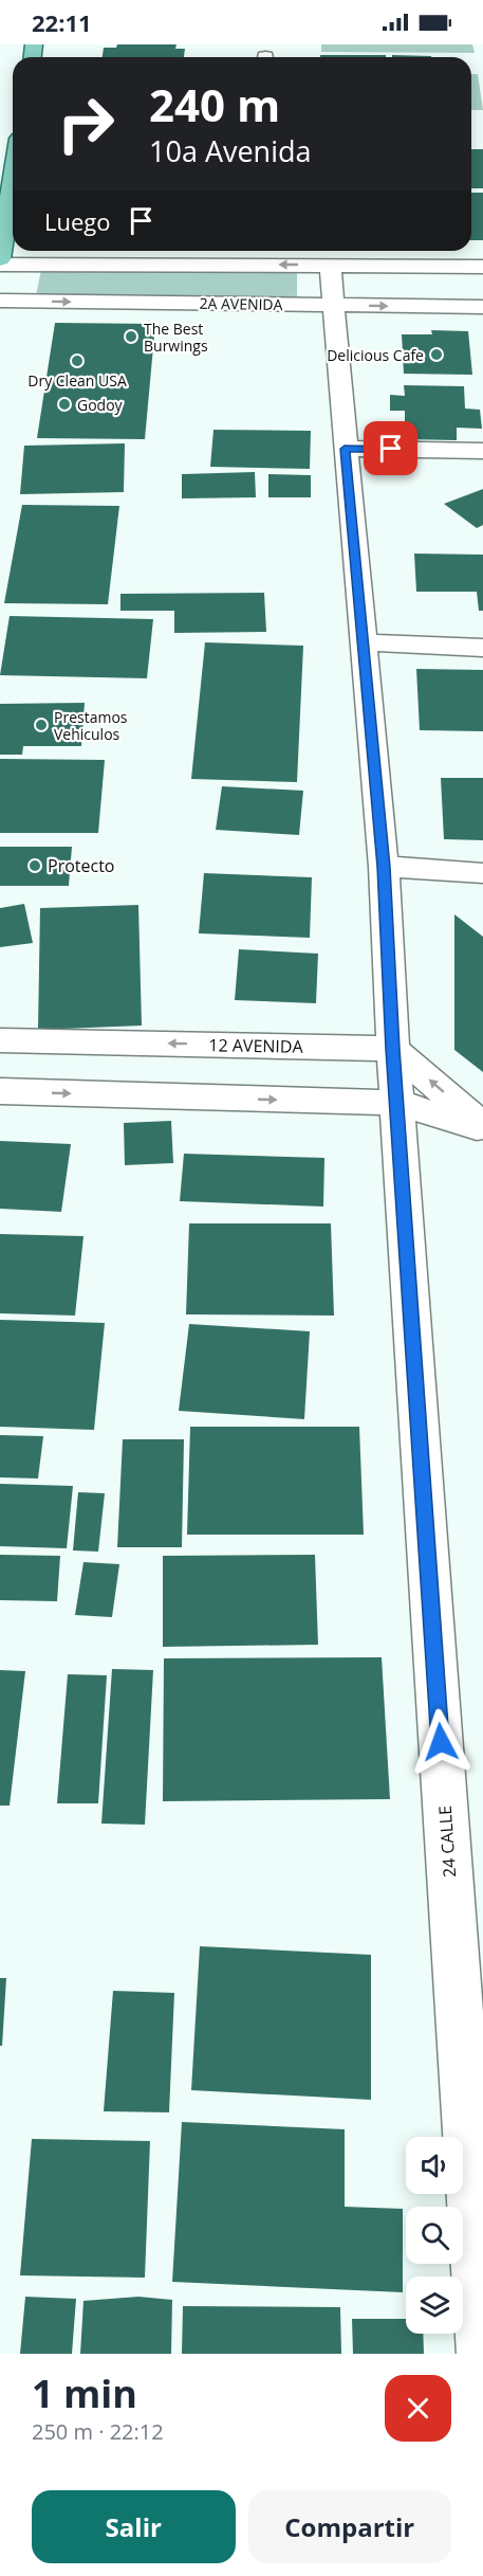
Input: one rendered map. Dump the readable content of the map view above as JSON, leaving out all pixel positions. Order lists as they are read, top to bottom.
{
  "streets": {
    "street": ["2A AVENIDA", "12 AVENIDA", "24 CALLE"]
  },
  "crossings": [
    ["2A AVENIDA", "24 CALLE"],
    ["12 AVENIDA", "24 CALLE"]
  ],
  "places": [
    "The Best Burwings",
    "Delicious Cafe",
    "Dry Clean USA",
    "Godoy",
    "Prestamos Vehiculos",
    "Protecto"
  ],
  "page": {
    "status": "22:11",
    "turn": ["240 m", "10a Avenida"],
    "then": "Luego",
    "heading": ["1 min", "250 m · 22:12"],
    "buttons": ["Salir", "Compartir"]
  }
}
